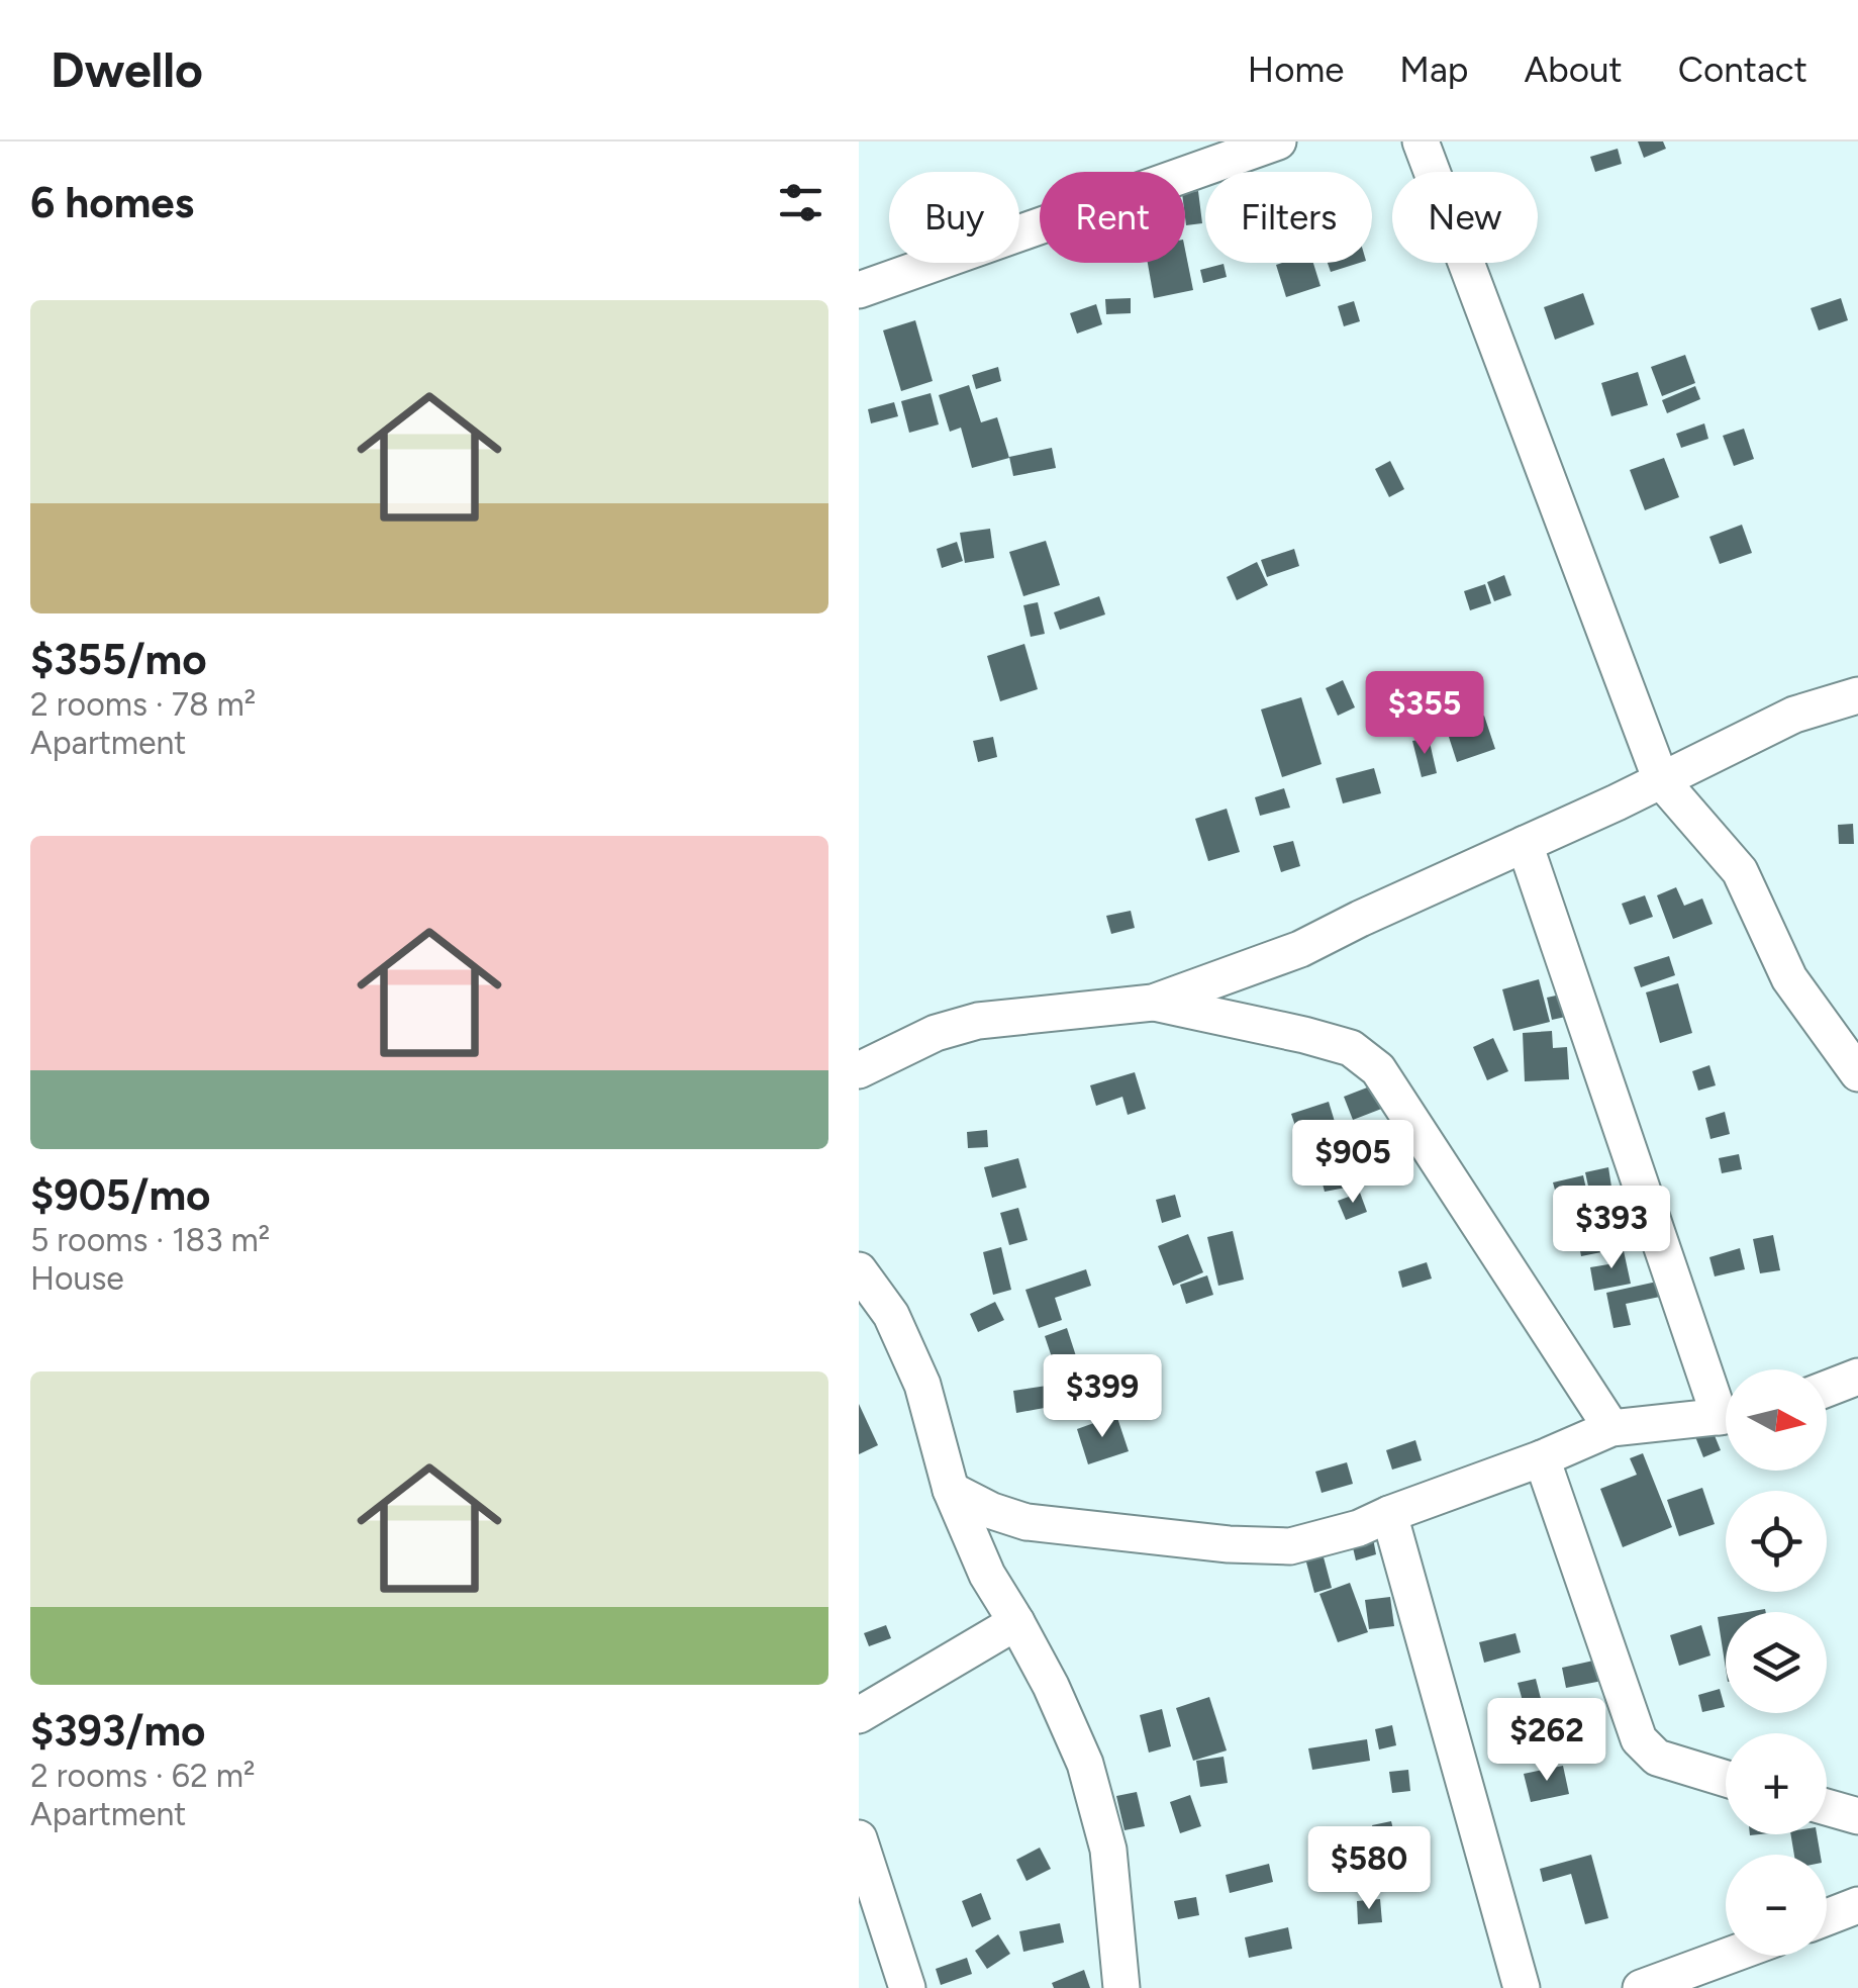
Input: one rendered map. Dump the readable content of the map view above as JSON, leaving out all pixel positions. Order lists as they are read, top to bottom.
{
  "north": "right",
  "page": {
    "header": "Dwello",
    "nav": [
      "Home",
      "Map",
      "About",
      "Contact"
    ],
    "heading": "6 homes",
    "chip": [
      "Buy",
      "Rent",
      "Filters",
      "New"
    ],
    "list": [
      {
        "name": "$355/mo",
        "note": "2 rooms · 78 m² · Apartment"
      },
      {
        "name": "$905/mo",
        "note": "5 rooms · 183 m² · House"
      },
      {
        "name": "$393/mo",
        "note": "2 rooms · 62 m² · Apartment"
      }
    ],
    "price": [
      "$355",
      "$905",
      "$393",
      "$399",
      "$262",
      "$580"
    ],
    "map_buttons": ["+", "−"]
  }
}
